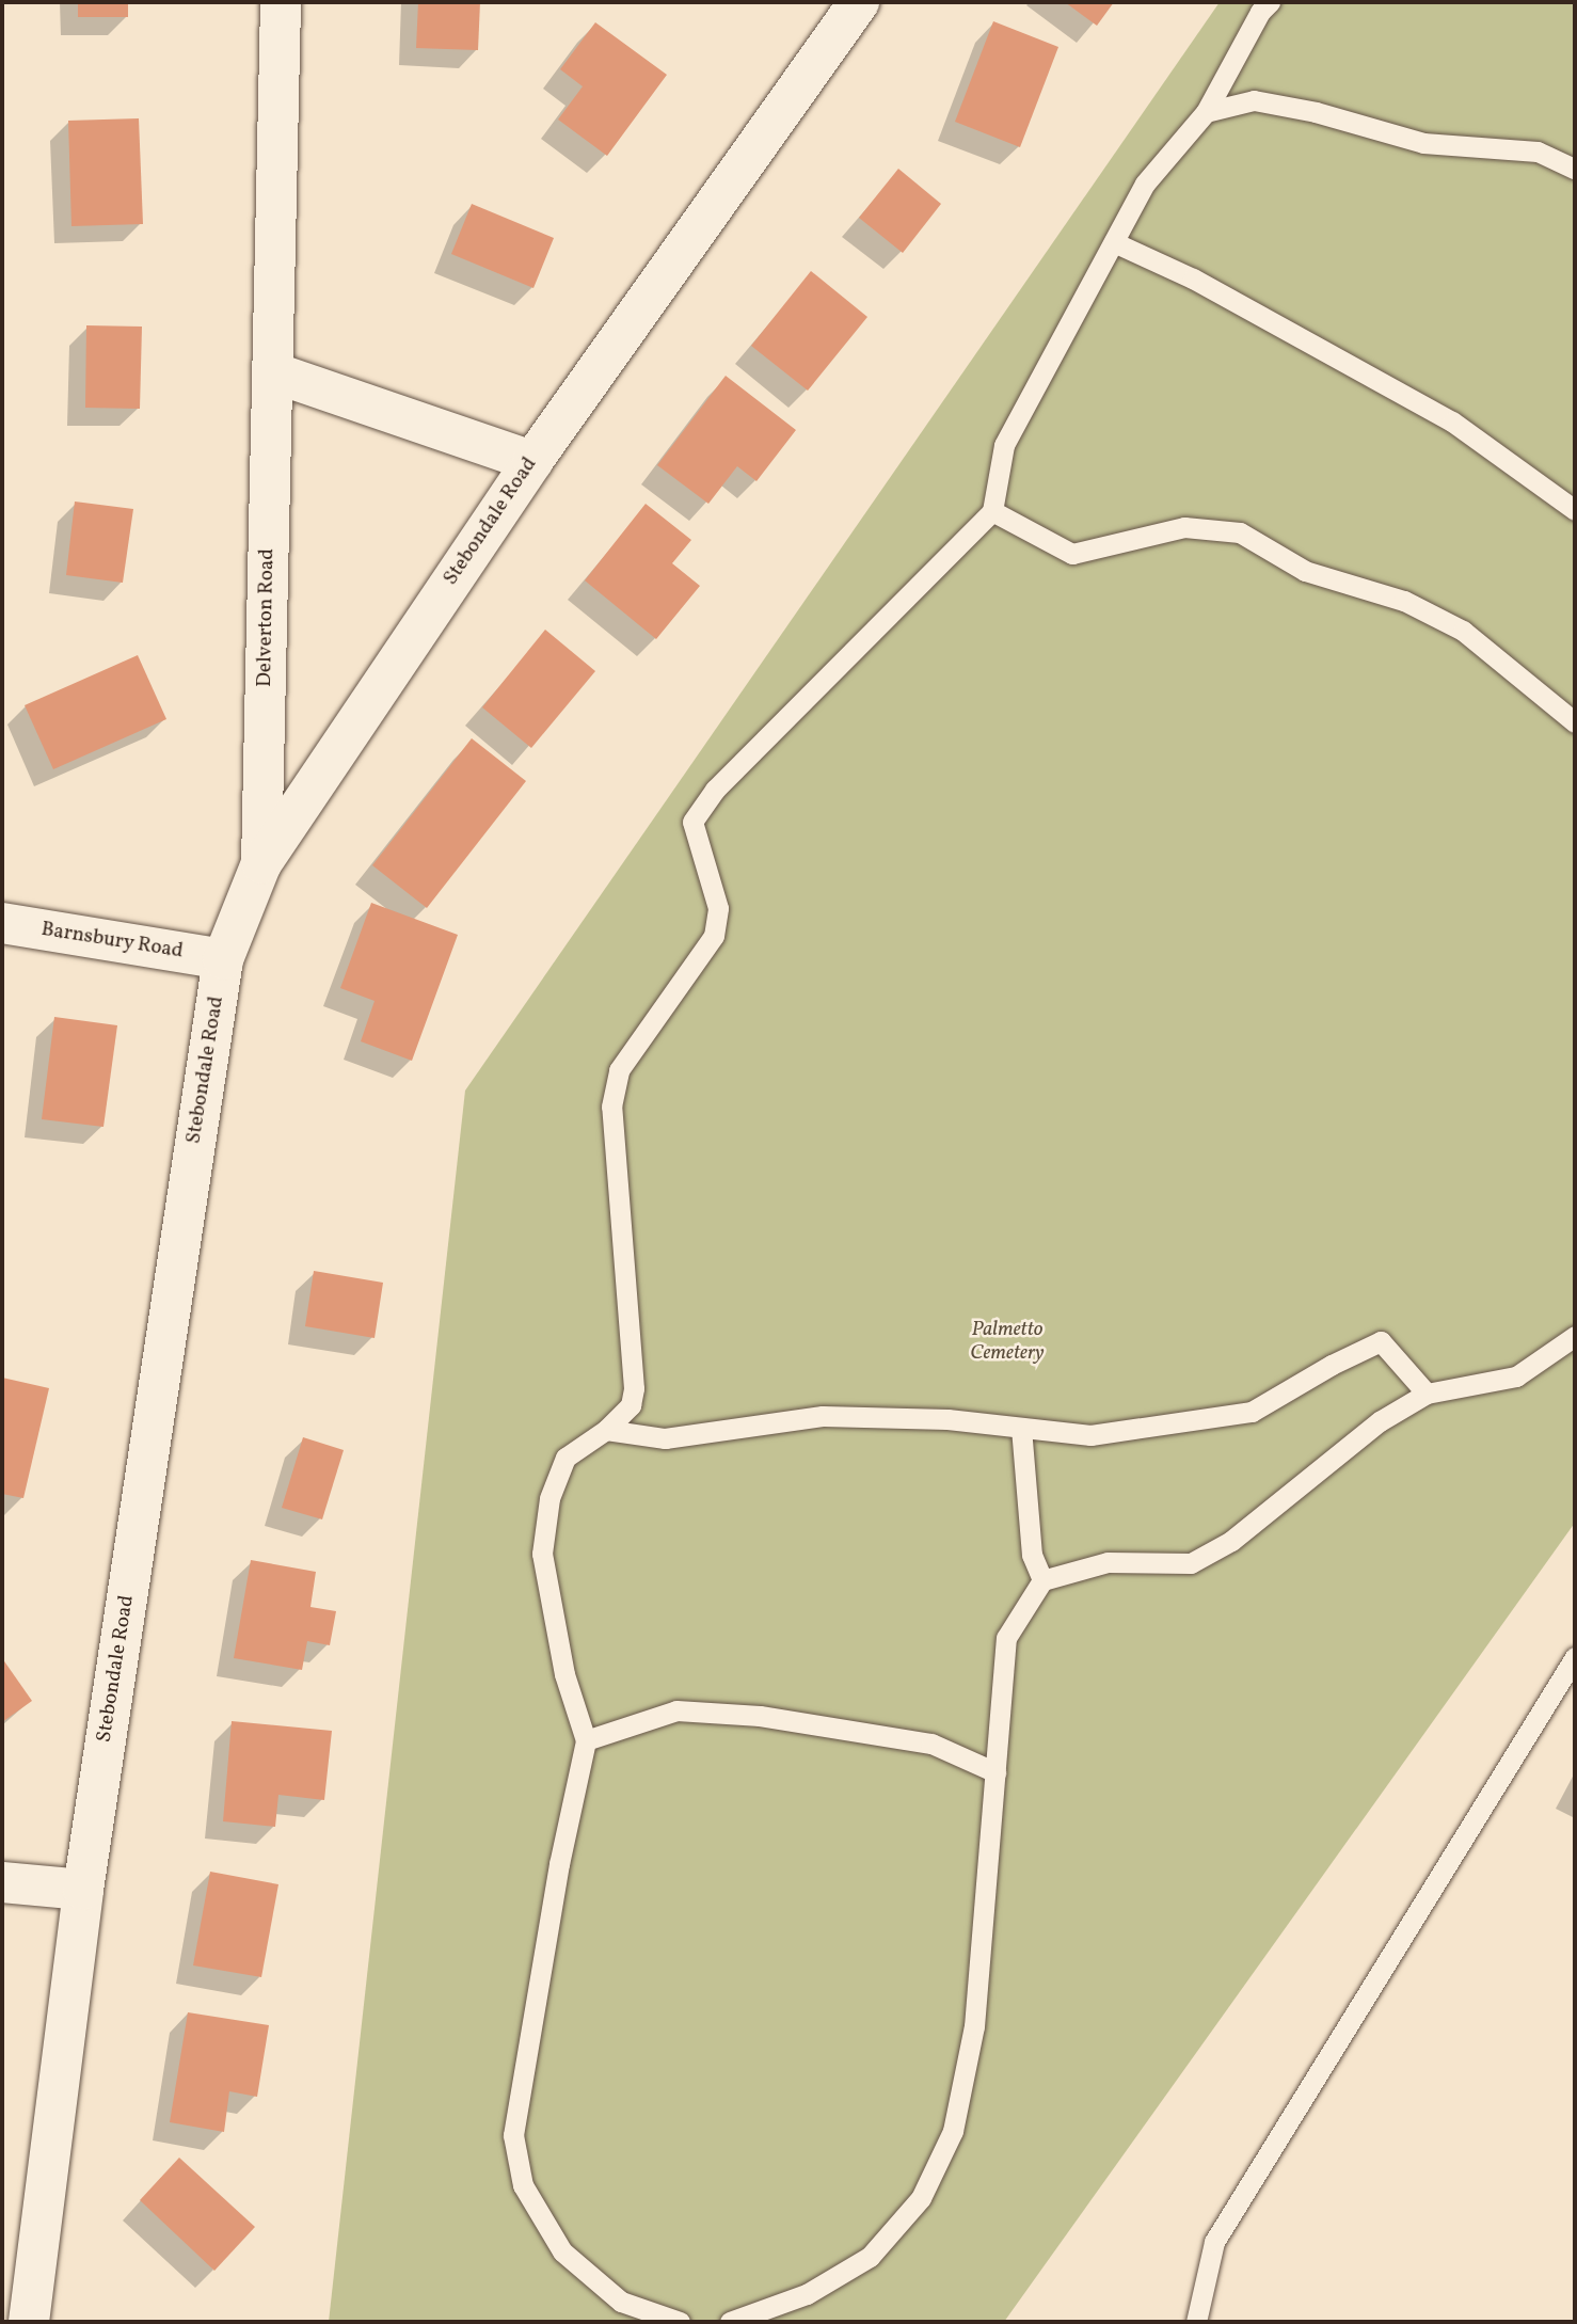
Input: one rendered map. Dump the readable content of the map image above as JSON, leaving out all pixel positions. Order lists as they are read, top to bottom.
{
  "streets": {
    "street": ["Stebondale Road", "Delverton Road", "Barnsbury Road"]
  },
  "crossings": [
    ["Stebondale Road", "Delverton Road"],
    ["Stebondale Road", "Barnsbury Road"]
  ],
  "parks": ["Palmetto Cemetery"]
}
